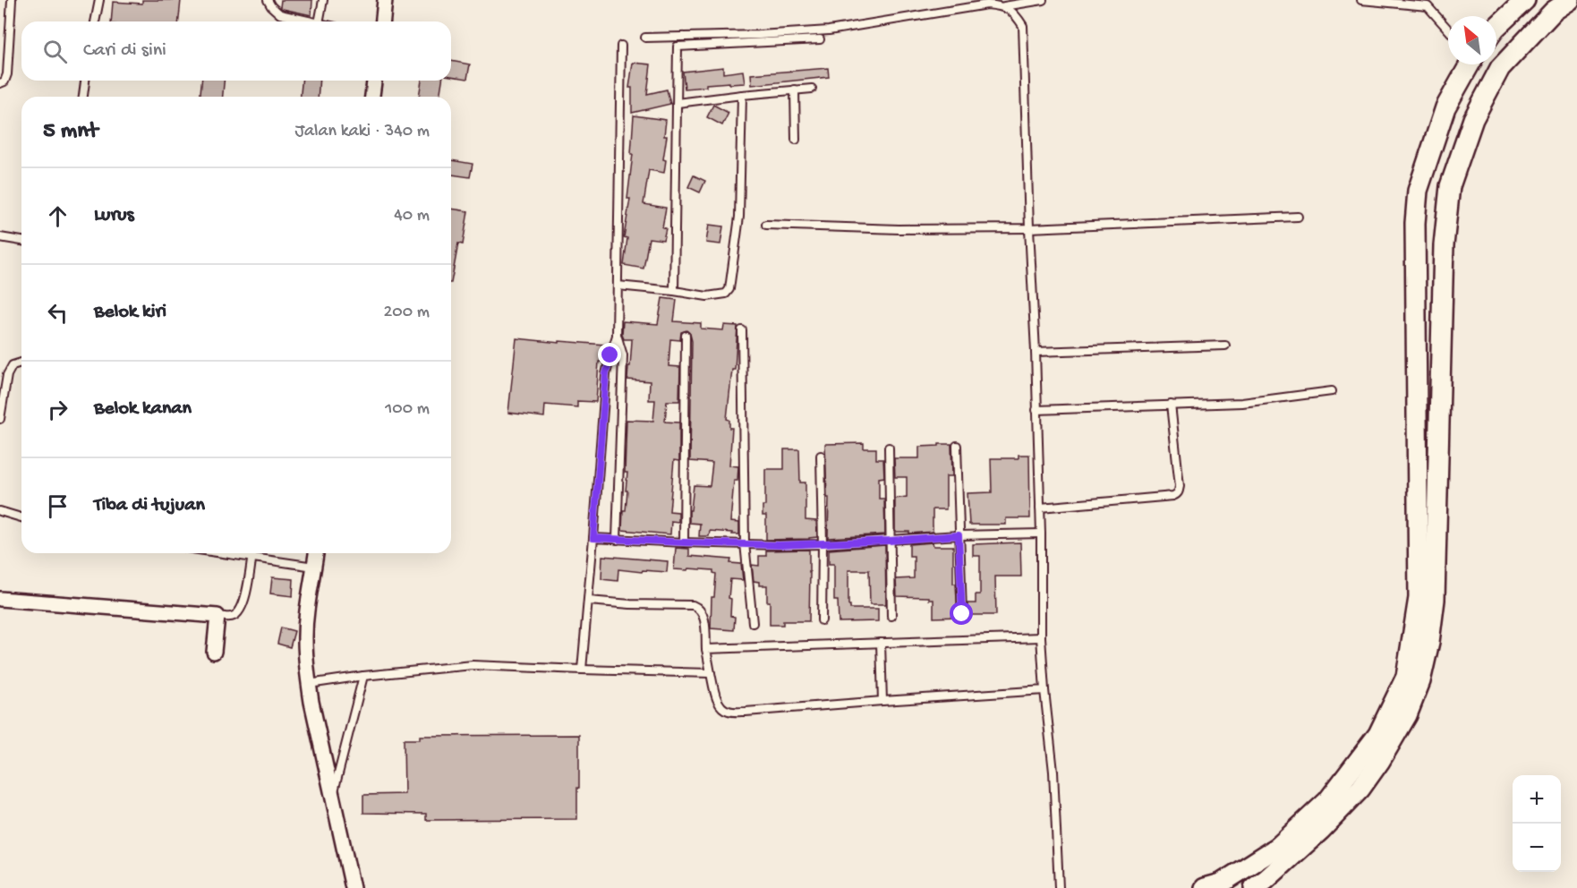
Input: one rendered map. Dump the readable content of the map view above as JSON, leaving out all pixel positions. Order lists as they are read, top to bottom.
{
  "north": "top left",
  "page": {
    "search": "Cari di sini",
    "heading": ["5 mnt", "Jalan kaki · 340 m"],
    "list": [
      ["Lurus", "40 m"],
      ["Belok kiri", "200 m"],
      ["Belok kanan", "100 m"],
      "Tiba di tujuan"
    ],
    "map_buttons": ["+", "−"]
  }
}
